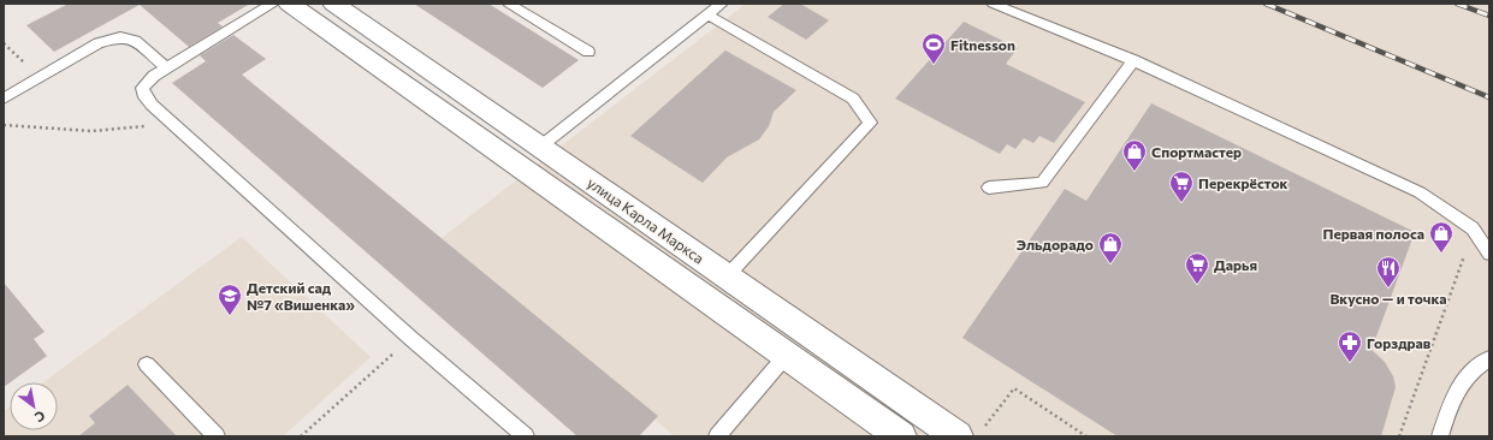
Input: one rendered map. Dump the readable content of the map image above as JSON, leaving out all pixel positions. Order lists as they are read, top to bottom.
{
  "streets": {
    "street": ["улица Карла Маркса"]
  },
  "places": {
    "sports": ["Fitnesson"],
    "shop": ["Спортмастер", "Первая полоса", "Эльдорадо"],
    "supermarket": ["Перекрёсток", "Дарья"],
    "restaurant": ["Вкусно — и точка"],
    "school or university": ["Детский сад №7 «Вишенка»"],
    "pharmacy": ["Горздрав"]
  },
  "north": "bottom right"
}
